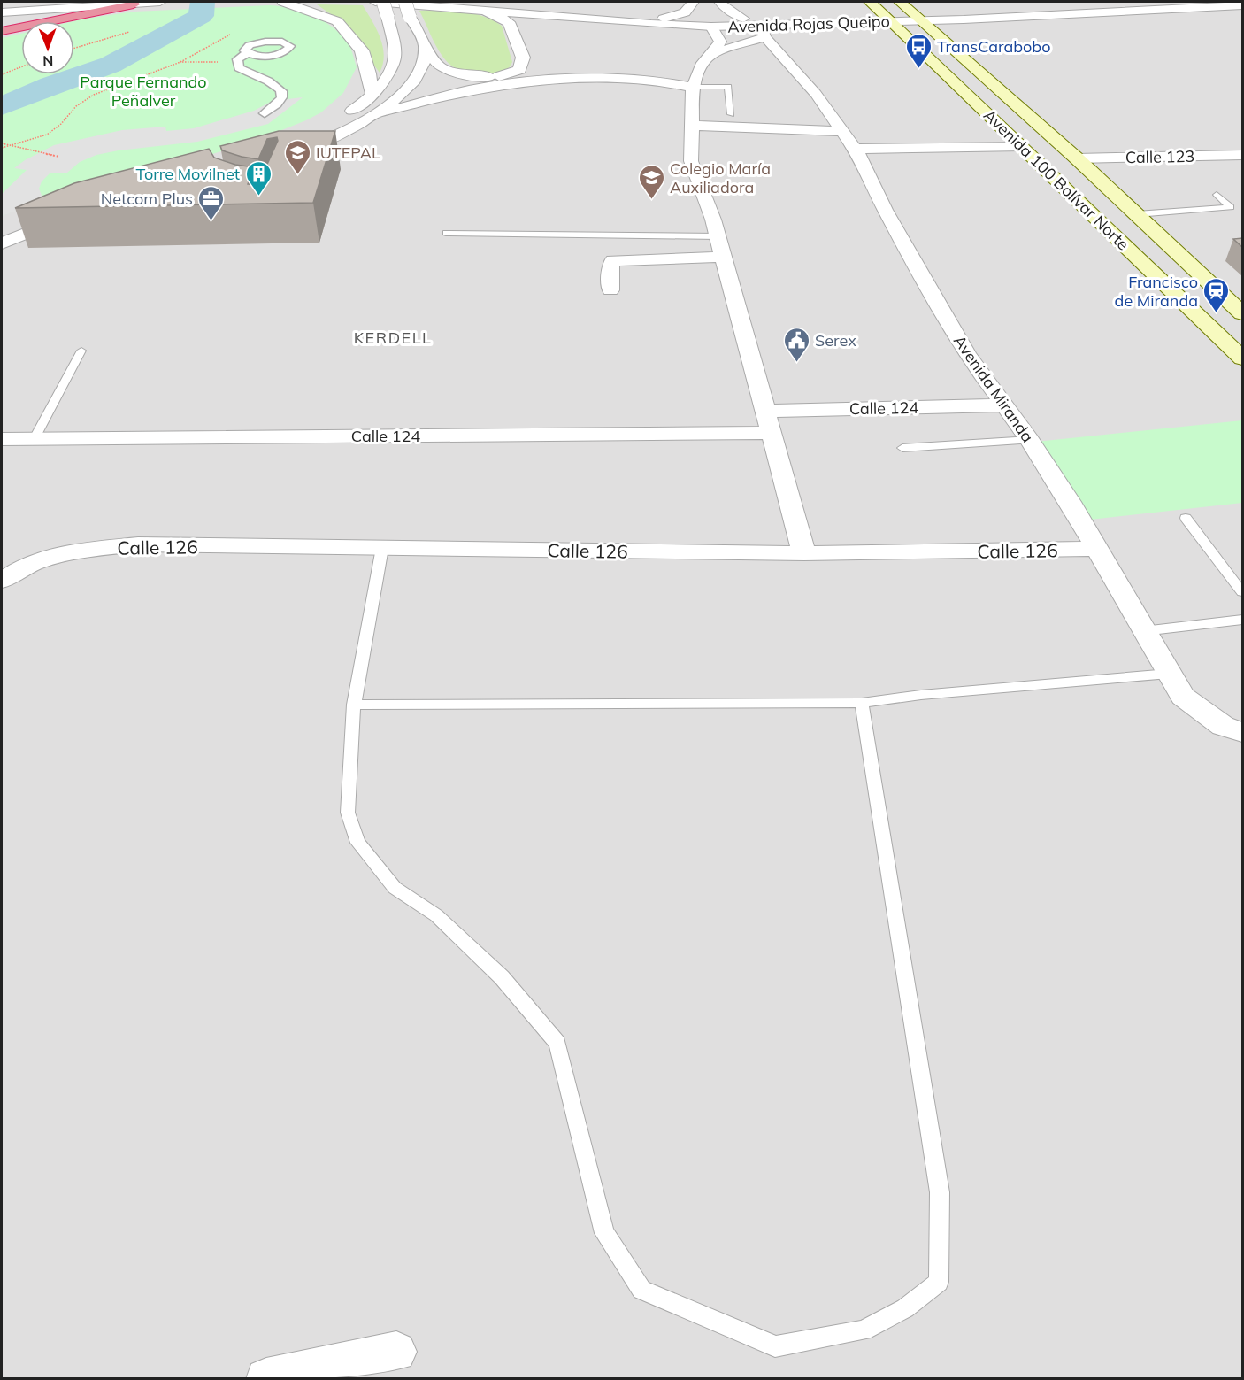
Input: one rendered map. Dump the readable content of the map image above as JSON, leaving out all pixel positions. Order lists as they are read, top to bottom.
{
  "streets": {
    "main road": ["Avenida 100 Bolívar Norte"],
    "street": [
      "Avenida Rojas Queipo",
      "Calle 123",
      "Avenida Miranda",
      "Calle 124",
      "Calle 126"
    ]
  },
  "crossings": [
    ["Avenida Rojas Queipo", "Avenida 100 Bolívar Norte"],
    ["Avenida Rojas Queipo", "Avenida Miranda"],
    ["Calle 123", "Avenida 100 Bolívar Norte"],
    ["Avenida Miranda", "Calle 124"],
    ["Avenida Miranda", "Calle 126"]
  ],
  "districts": ["KERDELL"],
  "parks": ["Parque Fernando Peñalver"],
  "places": {
    "bus stop": ["TransCarabobo"],
    "school or university": ["IUTEPAL", "Colegio María Auxiliadora"],
    "building": ["Torre Movilnet"],
    "office": ["Netcom Plus"],
    "station": ["Francisco de Miranda"],
    "public building": ["Serex"]
  },
  "north": "bottom"
}
